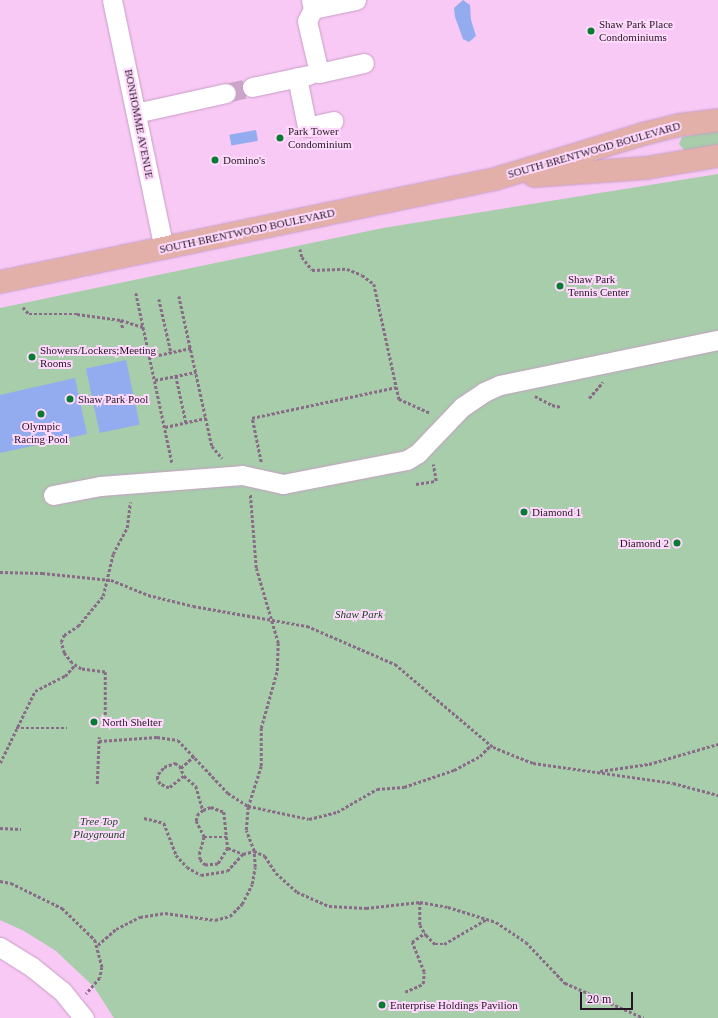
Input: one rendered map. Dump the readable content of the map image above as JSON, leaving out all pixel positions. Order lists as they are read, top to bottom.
{
  "streets": {
    "main road": ["SOUTH BRENTWOOD BOULEVARD"],
    "street": ["BONHOMME AVENUE"]
  },
  "crossings": [
    ["BONHOMME AVENUE", "SOUTH BRENTWOOD BOULEVARD"]
  ],
  "parks": ["Shaw Park", "Tree Top Playground"],
  "places": [
    "Shaw Park Place Condominiums",
    "Park Tower Condominium",
    "Domino's",
    "Shaw Park Tennis Center",
    "Showers/Lockers;Meeting Rooms",
    "Shaw Park Pool",
    "Olympic Racing Pool",
    "Diamond 1",
    "Diamond 2",
    "North Shelter",
    "Enterprise Holdings Pavilion"
  ],
  "scale_bar": "20 m"
}
